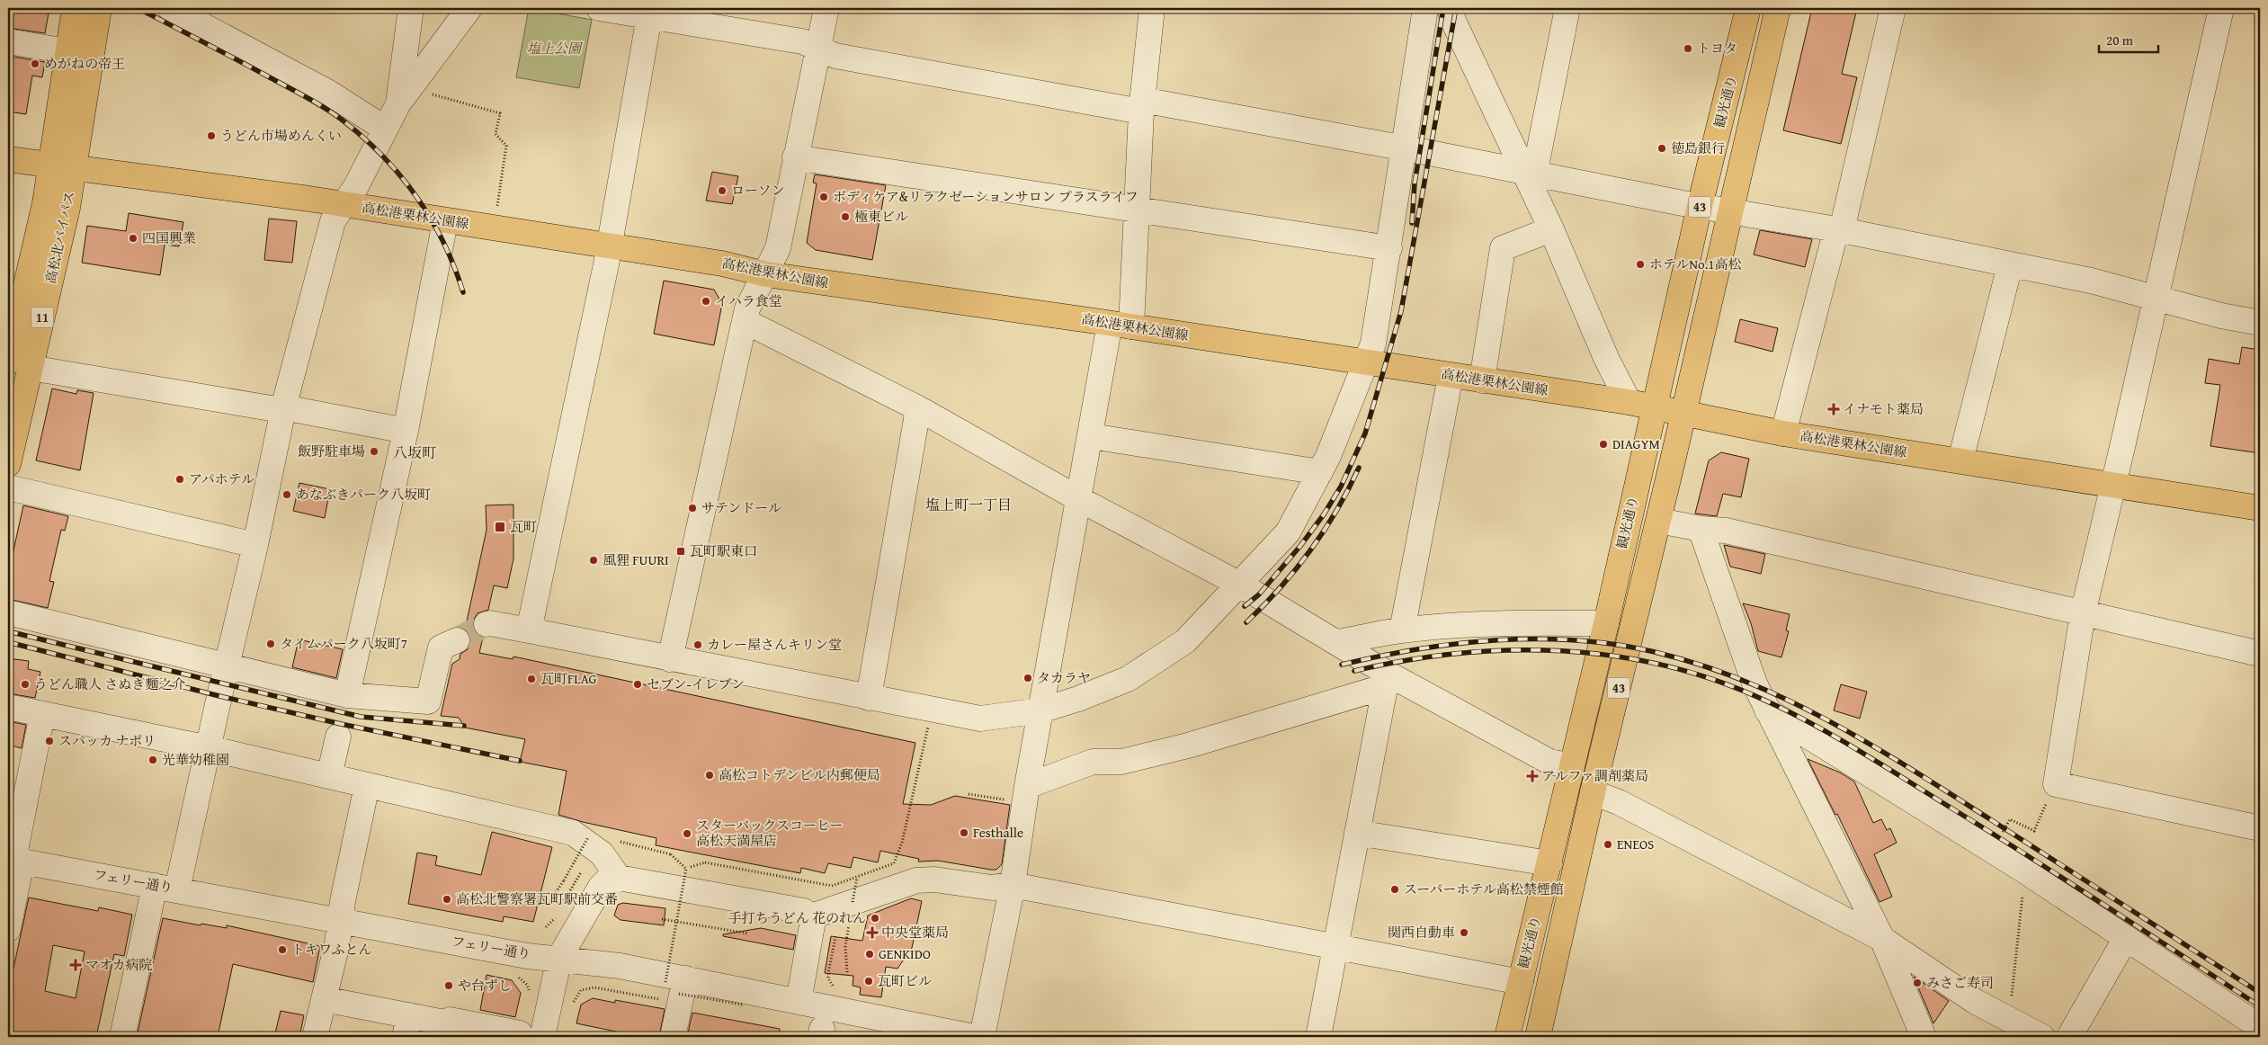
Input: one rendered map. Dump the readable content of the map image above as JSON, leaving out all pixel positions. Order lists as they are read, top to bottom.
{
  "streets": {
    "main road": [
      "観光通り",
      "43",
      "高松港栗林公園線",
      "高松北バイパス",
      "11"
    ],
    "street": ["フェリー通り"]
  },
  "crossings": [
    ["観光通り", "高松港栗林公園線"],
    ["高松港栗林公園線", "高松北バイパス"]
  ],
  "districts": ["八坂町", "塩上町一丁目"],
  "parks": ["塩上公園"],
  "places": {
    "other": [
      "トヨタ",
      "めがねの帝王",
      "うどん市場めんくい",
      "徳島銀行",
      "ローソン",
      "ボディケア&リラクゼーションサロン プラスライフ",
      "極東ビル",
      "四国興業",
      "ホテルNo.1高松",
      "イハラ食堂",
      "DIAGYM",
      "飯野駐車場",
      "アパホテル",
      "あなぶきパーク八坂町",
      "サテンドール",
      "風狸 FUURI",
      "タイムパーク八坂町7",
      "カレー屋さんキリン堂",
      "タカラヤ",
      "瓦町FLAG",
      "うどん職人 さぬき麵之介",
      "セブン-イレブン",
      "スパッカ ナポリ",
      "光華幼稚園",
      "高松コトデンビル内郵便局",
      "Festhalle",
      "スターバックスコーヒー 高松天満屋店",
      "ENEOS",
      "スーパーホテル高松禁煙館",
      "高松北警察署瓦町駅前交番",
      "手打ちうどん 花のれん",
      "関西自動車",
      "トキワふとん",
      "GENKIDO",
      "瓦町ビル",
      "みさご寿司",
      "や台ずし"
    ],
    "health": [
      "イナモト薬局",
      "アルファ調剤薬局",
      "中央堂薬局",
      "マオカ病院"
    ],
    "transit": ["瓦町", "瓦町駅東口"]
  },
  "scale_bar": "20 m"
}
